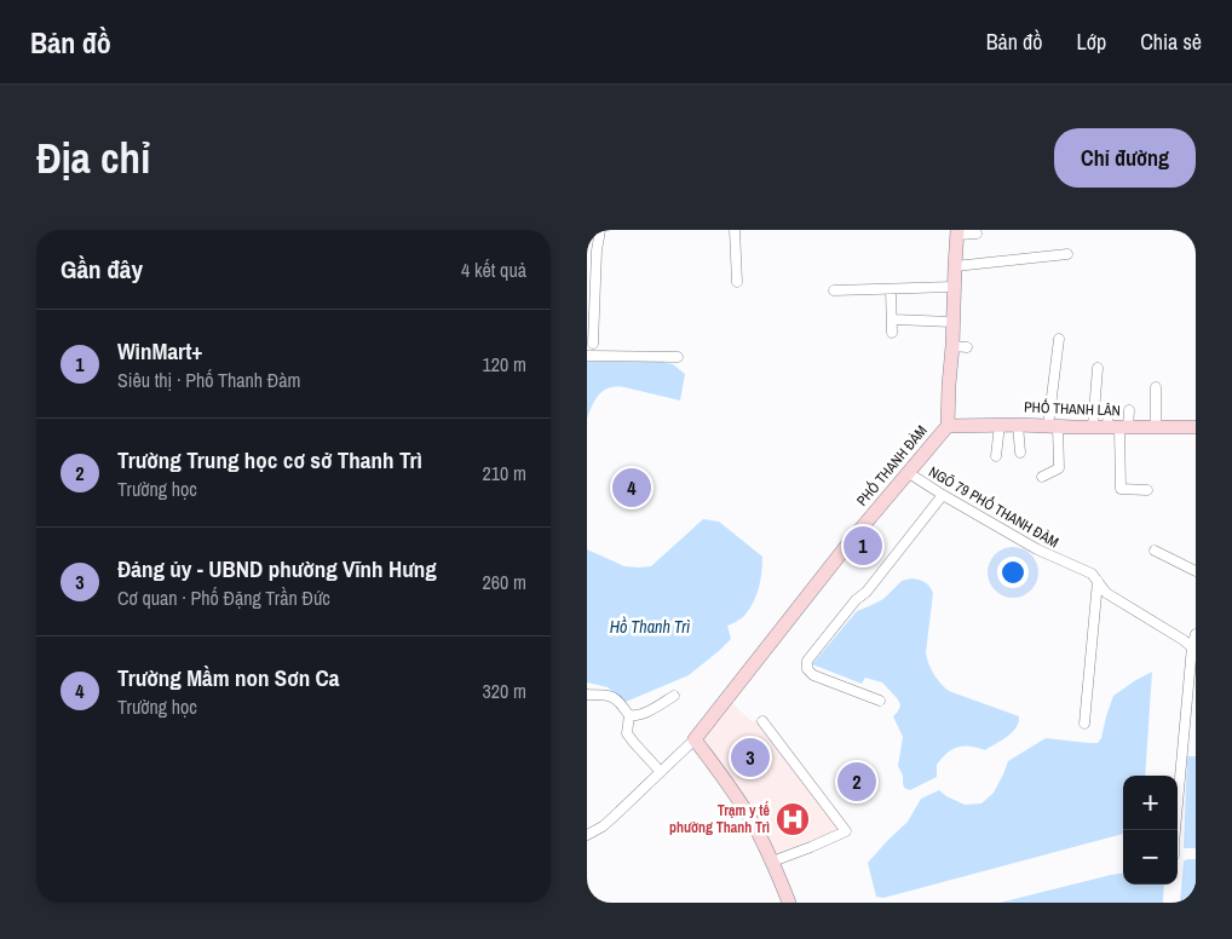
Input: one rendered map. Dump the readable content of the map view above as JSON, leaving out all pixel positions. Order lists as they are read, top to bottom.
{
  "streets": {
    "street": ["PHỐ THANH LÂN", "PHỐ THANH ĐÀM", "NGÕ 79 PHỐ THANH ĐÀM"]
  },
  "crossings": [
    ["PHỐ THANH LÂN", "PHỐ THANH ĐÀM"],
    ["PHỐ THANH ĐÀM", "NGÕ 79 PHỐ THANH ĐÀM"]
  ],
  "water": ["Hồ Thanh Trì"],
  "places": {
    "hospital": ["Trạm y tế phường Thanh Trì"]
  },
  "page": {
    "header": "Bản đồ",
    "nav": ["Bản đồ", "Lớp", "Chia sẻ"],
    "buttons": "Chỉ đường",
    "title": "Địa chỉ",
    "heading": ["Gần đây", "4 kết quả"],
    "list": [
      {
        "mark": "1",
        "name": "WinMart+",
        "note": "Siêu thị · Phố Thanh Đàm",
        "value": "120 m"
      },
      {
        "mark": "2",
        "name": "Trường Trung học cơ sở Thanh Trì",
        "note": "Trường học",
        "value": "210 m"
      },
      {
        "mark": "3",
        "name": "Đảng ủy - UBND phường Vĩnh Hưng",
        "note": "Cơ quan · Phố Đặng Trần Đức",
        "value": "260 m"
      },
      {
        "mark": "4",
        "name": "Trường Mầm non Sơn Ca",
        "note": "Trường học",
        "value": "320 m"
      }
    ],
    "pins": [
      "4",
      "1",
      "3",
      "2"
    ],
    "map_buttons": ["+", "−"]
  }
}
